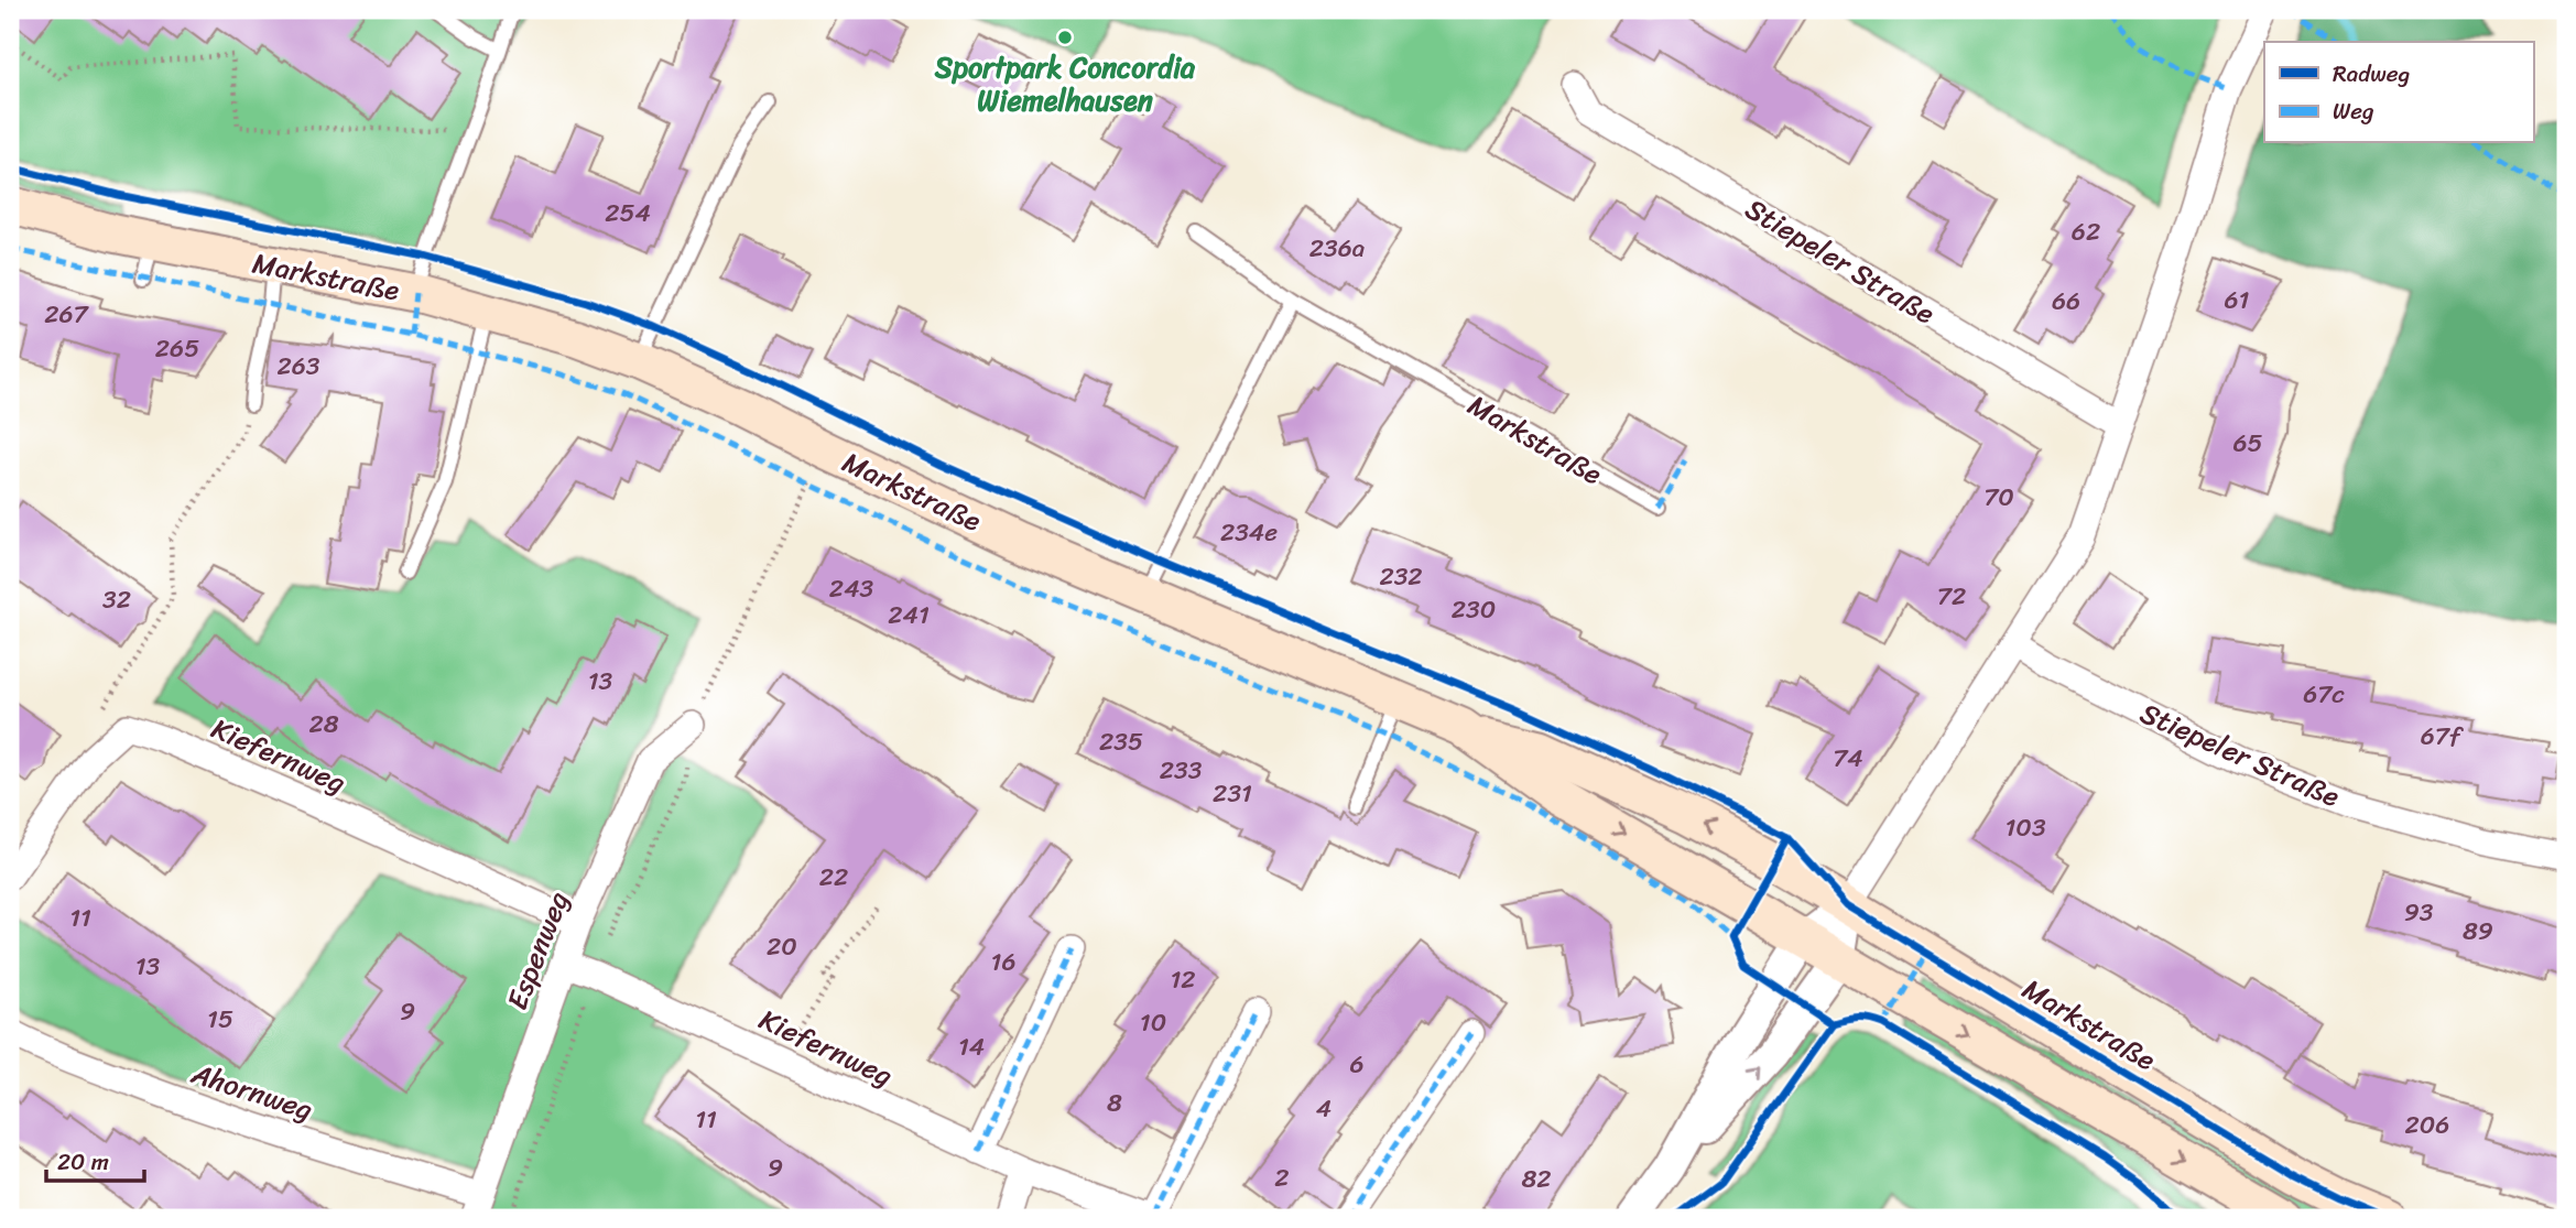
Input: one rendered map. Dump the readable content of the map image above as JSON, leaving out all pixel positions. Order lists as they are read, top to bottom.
{
  "streets": {
    "main road": ["Markstraße"],
    "street": [
      "Stiepeler Straße",
      "Kiefernweg",
      "Espenweg",
      "Ahornweg"
    ]
  },
  "crossings": [
    ["Kiefernweg", "Espenweg"],
    ["Espenweg", "Ahornweg"]
  ],
  "places": ["Sportpark Concordia Wiemelhausen"],
  "house_numbers": [
    "254",
    "62",
    "236a",
    "61",
    "66",
    "267",
    "265",
    "263",
    "65",
    "70",
    "234e",
    "232",
    "243",
    "72",
    "32",
    "230",
    "241",
    "13",
    "67c",
    "28",
    "67f",
    "235",
    "74",
    "233",
    "231",
    "103",
    "22",
    "93",
    "11",
    "89",
    "20",
    "16",
    "13",
    "12",
    "9",
    "15",
    "10",
    "14",
    "6",
    "8",
    "4",
    "11",
    "206",
    "9",
    "2",
    "82"
  ],
  "legend": ["Radweg", "Weg"],
  "scale_bar": "20 m"
}
